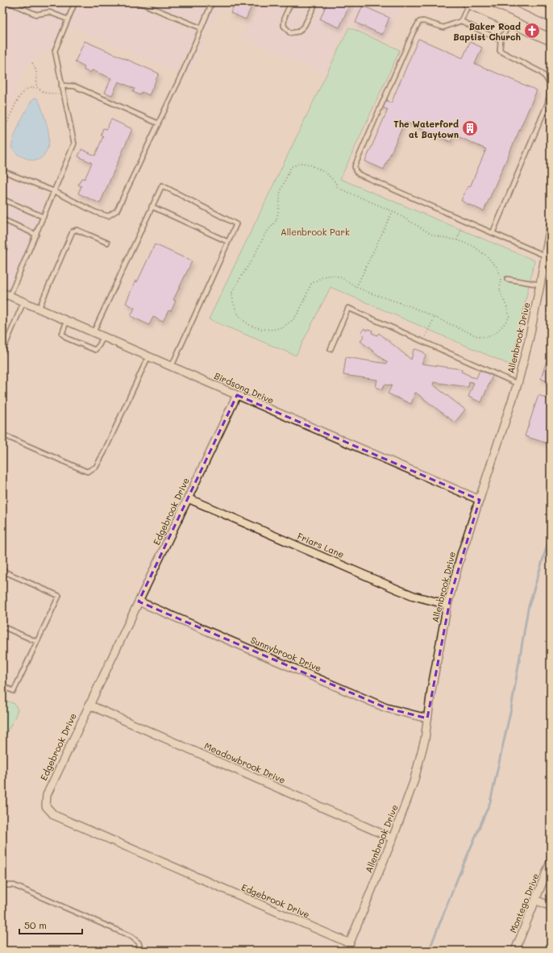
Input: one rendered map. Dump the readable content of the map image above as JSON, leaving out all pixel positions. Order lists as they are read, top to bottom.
{
  "streets": {
    "street": [
      "Allenbrook Drive",
      "Birdsong Drive",
      "Edgebrook Drive",
      "Friars Lane",
      "Sunnybrook Drive",
      "Meadowbrook Drive",
      "Montego Drive"
    ]
  },
  "crossings": [
    ["Allenbrook Drive", "Birdsong Drive"],
    ["Allenbrook Drive", "Edgebrook Drive"],
    ["Allenbrook Drive", "Friars Lane"],
    ["Allenbrook Drive", "Sunnybrook Drive"],
    ["Allenbrook Drive", "Meadowbrook Drive"],
    ["Birdsong Drive", "Edgebrook Drive"],
    ["Edgebrook Drive", "Friars Lane"],
    ["Edgebrook Drive", "Sunnybrook Drive"],
    ["Edgebrook Drive", "Meadowbrook Drive"]
  ],
  "parks": ["Allenbrook Park"],
  "places": {
    "church": ["Baker Road Baptist Church"],
    "building": ["The Waterford at Baytown"]
  },
  "scale_bar": "50 m"
}
